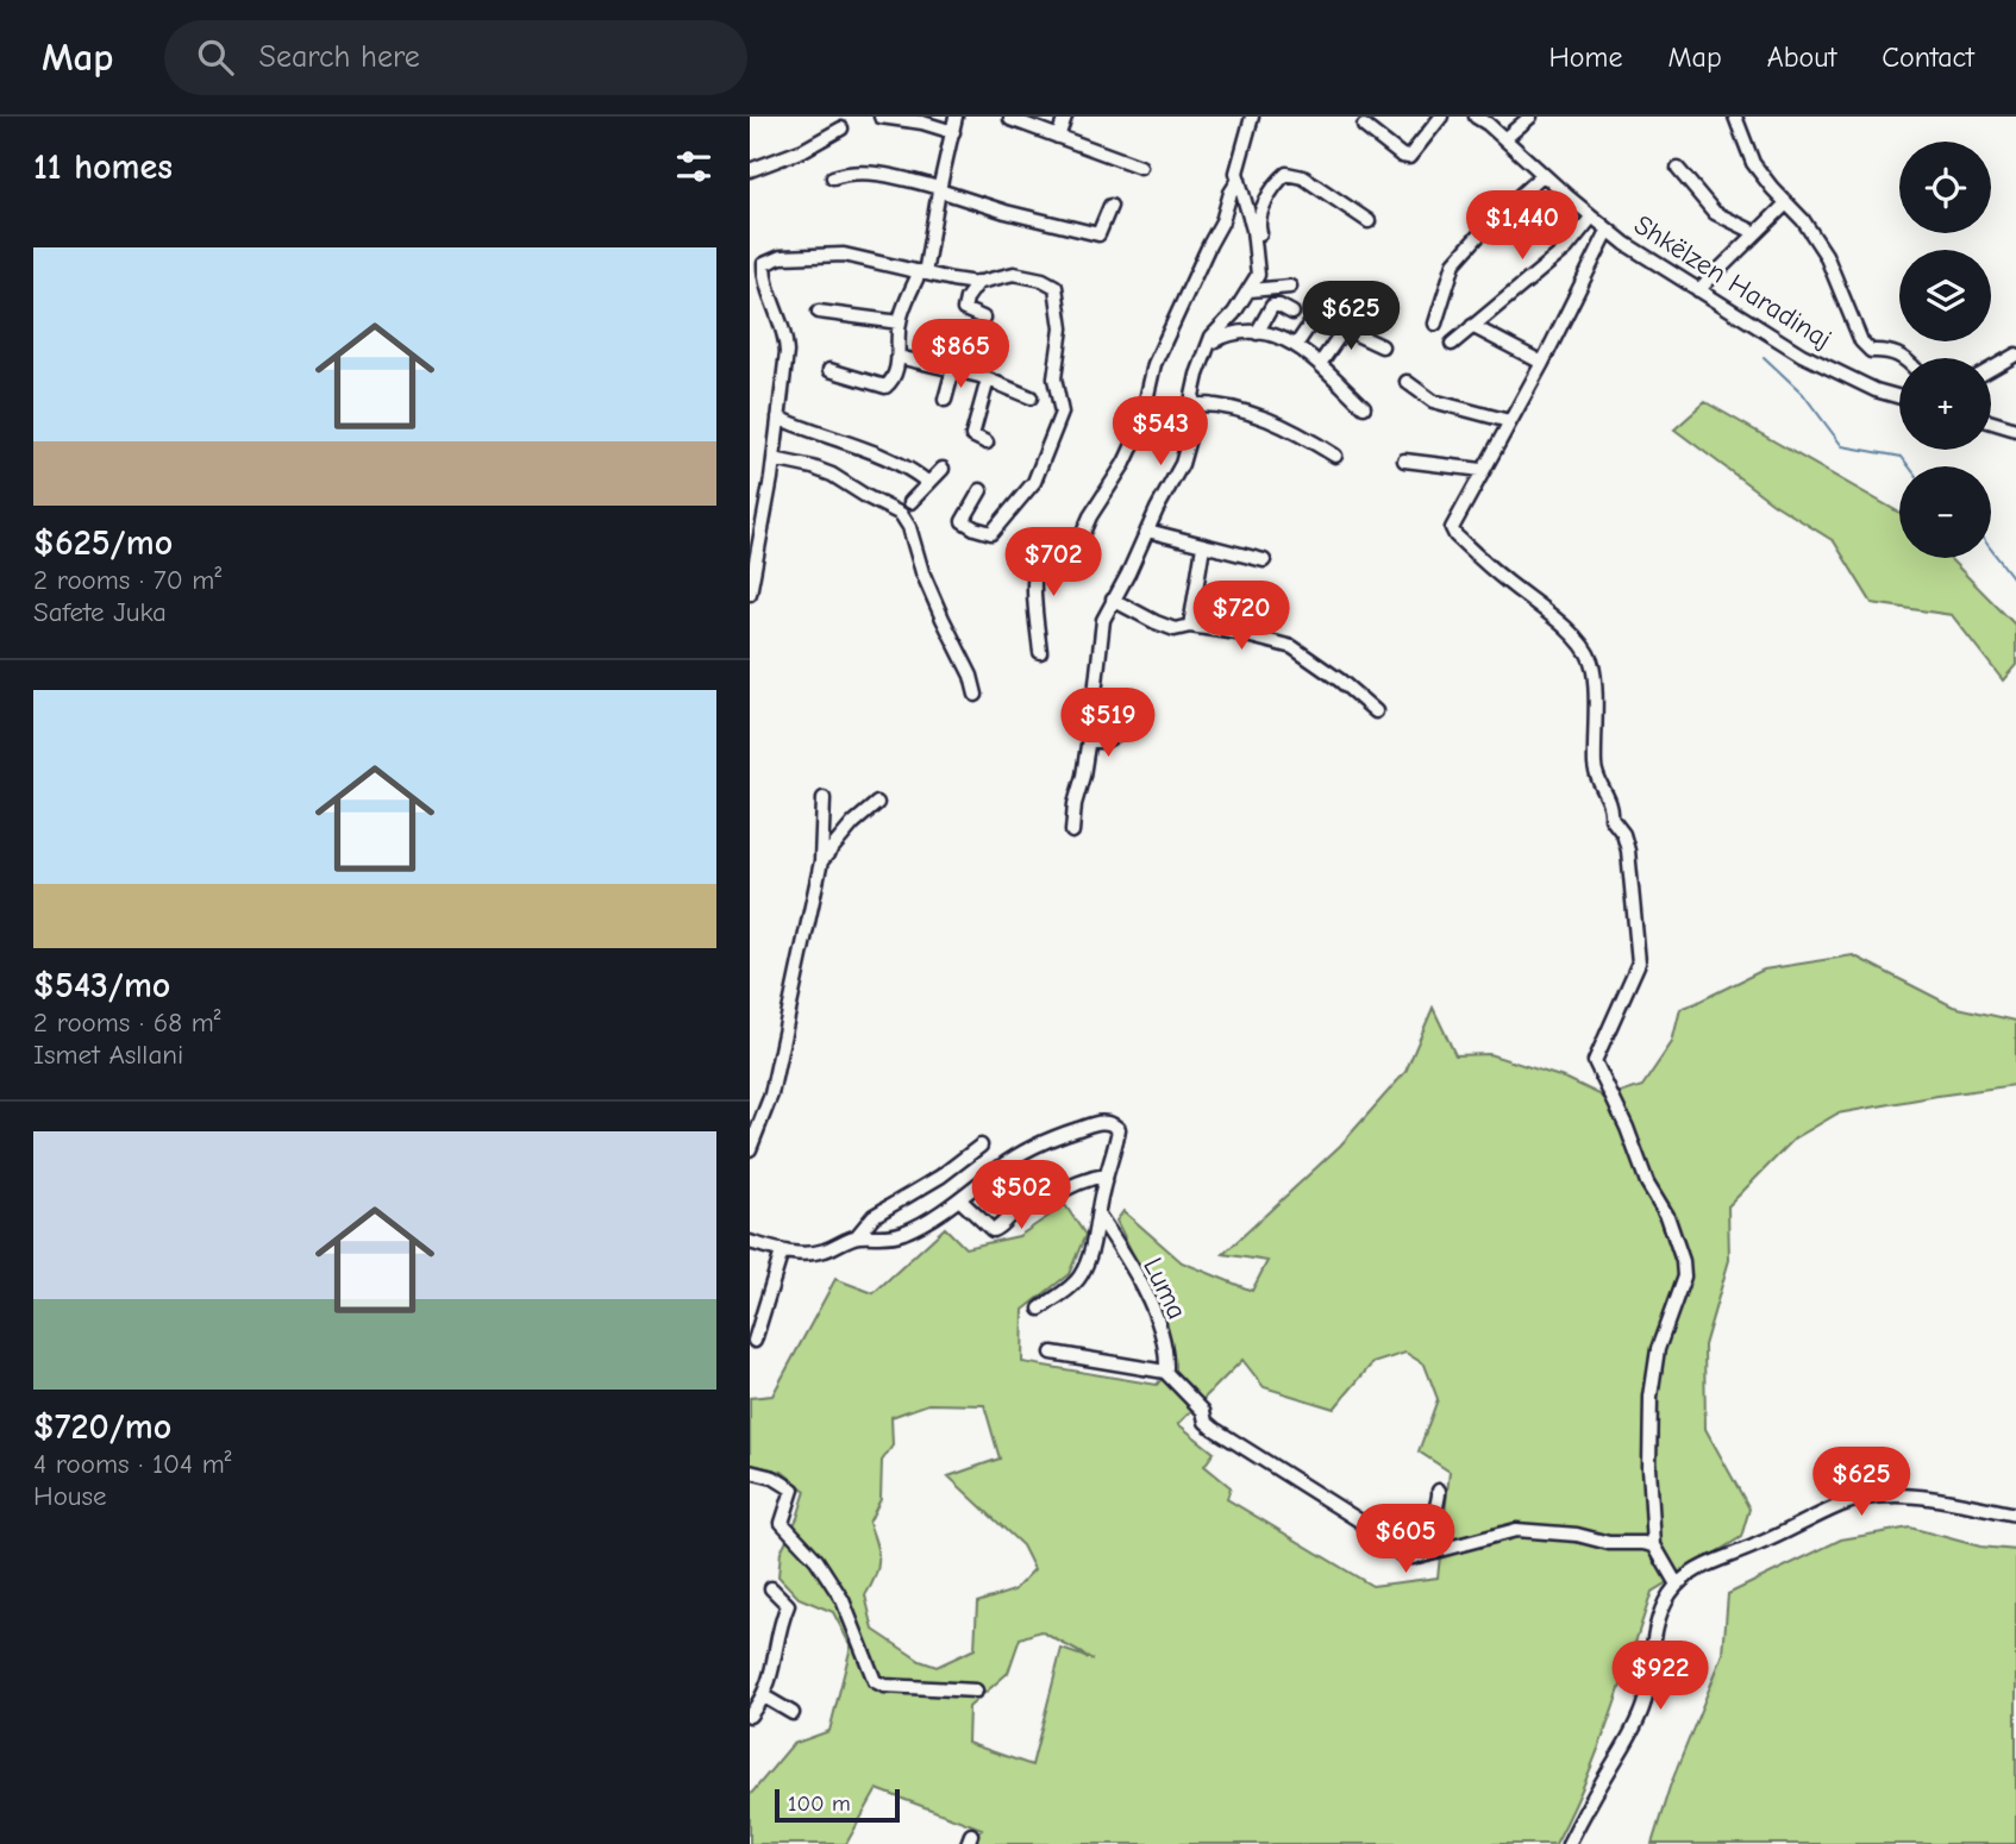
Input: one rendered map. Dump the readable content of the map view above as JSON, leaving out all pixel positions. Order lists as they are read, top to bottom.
{
  "streets": {
    "street": ["Shkëlzen Haradinaj", "Luma"]
  },
  "scale_bar": "100 m",
  "page": {
    "header": "Map",
    "search": "Search here",
    "nav": [
      "Home",
      "Map",
      "About",
      "Contact"
    ],
    "heading": "11 homes",
    "map_buttons": ["+", "−"],
    "price": [
      "$1,440",
      "$625",
      "$865",
      "$543",
      "$702",
      "$720",
      "$519",
      "$502",
      "$625",
      "$605",
      "$922"
    ],
    "list": [
      {
        "name": "$625/mo",
        "note": "2 rooms · 70 m² · Safete Juka"
      },
      {
        "name": "$543/mo",
        "note": "2 rooms · 68 m² · Ismet Asllani"
      },
      {
        "name": "$720/mo",
        "note": "4 rooms · 104 m² · House"
      }
    ],
    "scale": "100 m"
  }
}
